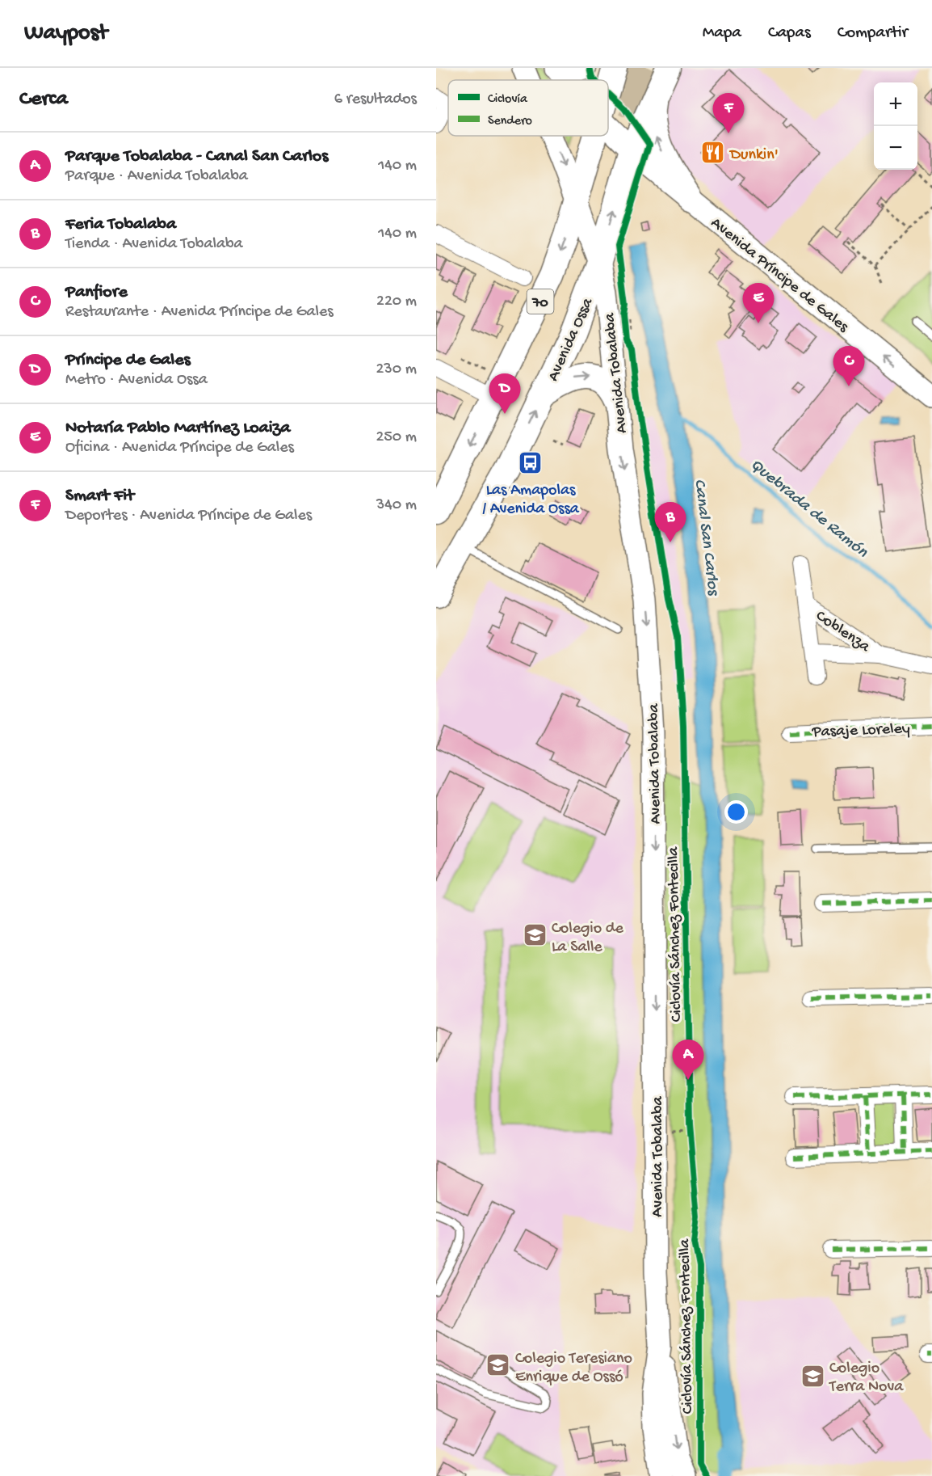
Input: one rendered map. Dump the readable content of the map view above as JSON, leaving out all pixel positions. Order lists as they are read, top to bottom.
{
  "streets": {
    "main road": [
      "Avenida Príncipe de Gales",
      "70",
      "Avenida Ossa",
      "Avenida Tobalaba"
    ],
    "street": ["Coblenza", "Pasaje Loreley"],
    "cycle path": ["Ciclovía Sánchez Fontecilla"]
  },
  "crossings": [
    ["Avenida Príncipe de Gales", "Avenida Ossa"],
    ["70", "Avenida Tobalaba"],
    ["Avenida Ossa", "Avenida Tobalaba"]
  ],
  "one_way": ["Avenida Príncipe de Gales", "Avenida Tobalaba"],
  "water": ["Quebrada de Ramón", "Canal San Carlos"],
  "places": {
    "restaurant": ["Dunkin'"],
    "bus stop": ["Las Amapolas / Avenida Ossa"],
    "school or university": ["Colegio de La Salle", "Colegio Teresiano Enrique de Ossó", "Colegio Terra Nova"]
  },
  "legend": ["Ciclovía", "Sendero"],
  "page": {
    "header": "Waypost",
    "nav": ["Mapa", "Capas", "Compartir"],
    "heading": ["Cerca", "6 resultados"],
    "map_buttons": ["+", "−"],
    "pins": [
      "F",
      "E",
      "C",
      "D",
      "B",
      "A"
    ],
    "list": [
      {
        "mark": "A",
        "name": "Parque Tobalaba - Canal San Carlos",
        "note": "Parque · Avenida Tobalaba",
        "value": "140 m"
      },
      {
        "mark": "B",
        "name": "Feria Tobalaba",
        "note": "Tienda · Avenida Tobalaba",
        "value": "140 m"
      },
      {
        "mark": "C",
        "name": "Panfiore",
        "note": "Restaurante · Avenida Príncipe de Gales",
        "value": "220 m"
      },
      {
        "mark": "D",
        "name": "Príncipe de Gales",
        "note": "Metro · Avenida Ossa",
        "value": "230 m"
      },
      {
        "mark": "E",
        "name": "Notaría Pablo Martínez Loaiza",
        "note": "Oficina · Avenida Príncipe de Gales",
        "value": "250 m"
      },
      {
        "mark": "F",
        "name": "Smart Fit",
        "note": "Deportes · Avenida Príncipe de Gales",
        "value": "340 m"
      }
    ]
  }
}
